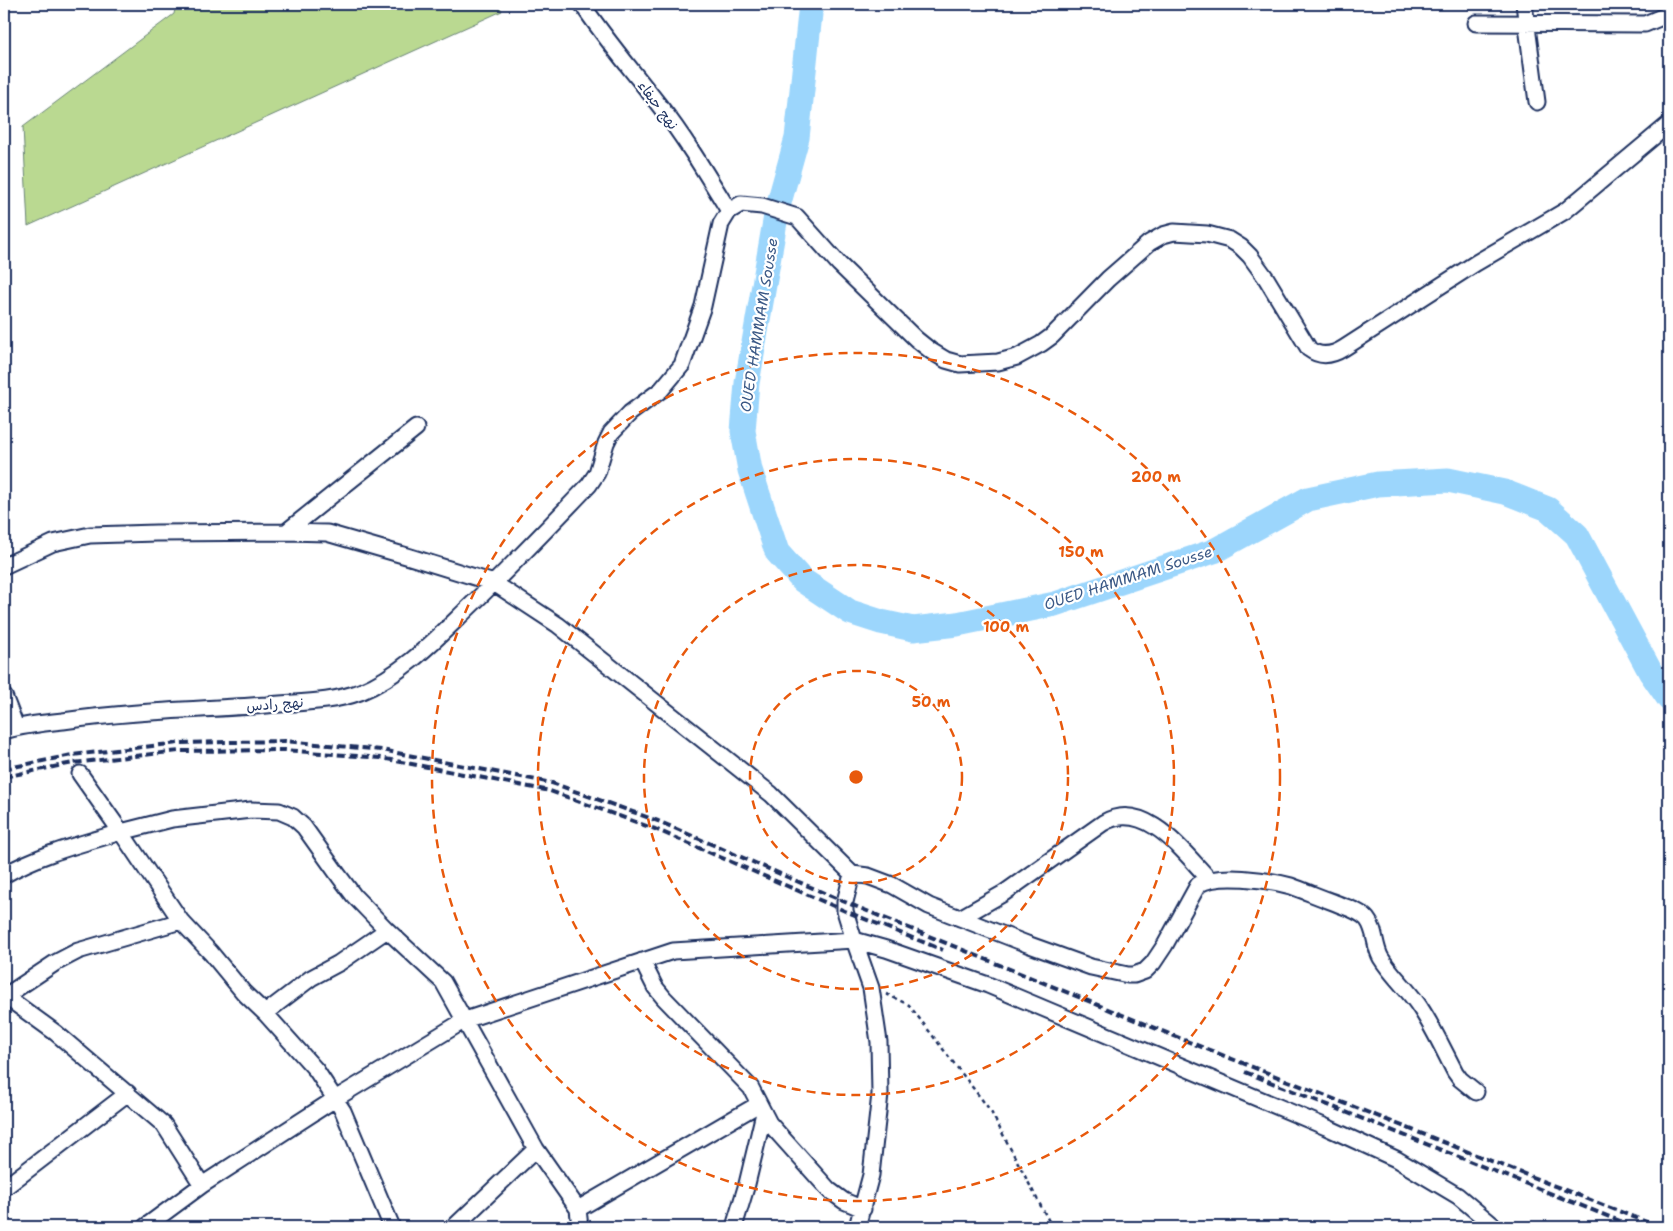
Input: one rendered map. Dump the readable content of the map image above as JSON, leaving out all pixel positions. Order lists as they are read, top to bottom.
{
  "streets": {
    "street": ["نهج حيفاء", "نهج رادس"]
  },
  "crossings": [
    ["نهج حيفاء", "نهج رادس"]
  ],
  "water": ["OUED HAMMAM Sousse"],
  "rings": [
    "200 m",
    "150 m",
    "100 m",
    "50 m"
  ]
}
